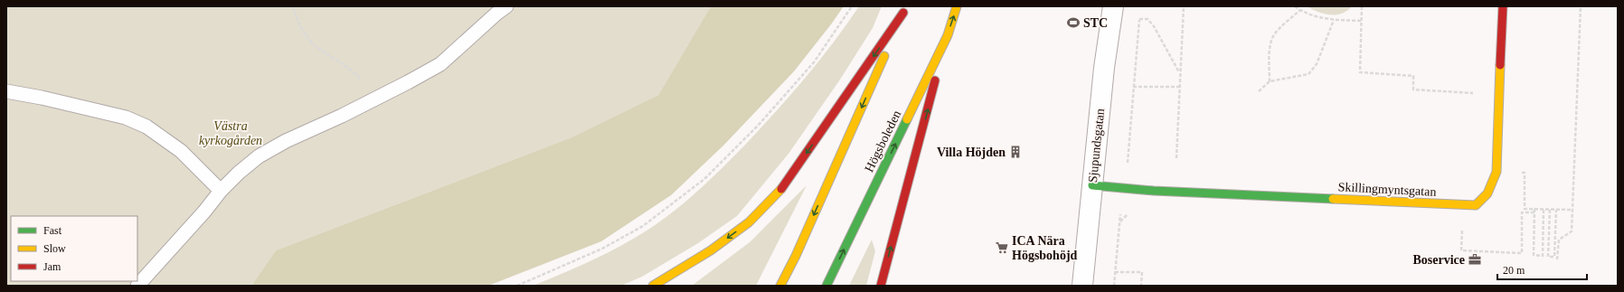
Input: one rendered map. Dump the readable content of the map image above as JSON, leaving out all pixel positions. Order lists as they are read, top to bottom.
{
  "streets": {
    "main road": ["Högsboleden", "Skillingmyntsgatan"],
    "street": ["Sjupundsgatan"]
  },
  "crossings": [
    ["Sjupundsgatan", "Skillingmyntsgatan"]
  ],
  "parks": ["Västra kyrkogården"],
  "places": {
    "sports": ["STC"],
    "building": ["Villa Höjden"],
    "supermarket": ["ICA Nära Högsbohöjd"],
    "office": ["Boservice"]
  },
  "legend": ["Fast", "Slow", "Jam"],
  "scale_bar": "20 m"
}
